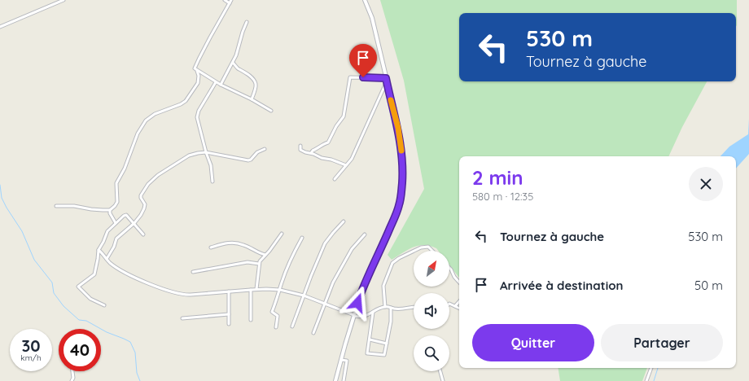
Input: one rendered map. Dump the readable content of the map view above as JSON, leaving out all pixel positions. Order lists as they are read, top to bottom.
{
  "north": "top right",
  "page": {
    "turn": ["530 m", "Tournez à gauche"],
    "heading": ["2 min", "580 m · 12:35"],
    "list": [
      {
        "name": "Tournez à gauche",
        "value": "530 m"
      },
      {
        "name": "Arrivée à destination",
        "value": "50 m"
      }
    ],
    "buttons": ["Quitter", "Partager"],
    "speed": "30 km/h",
    "limit": "40"
  }
}
